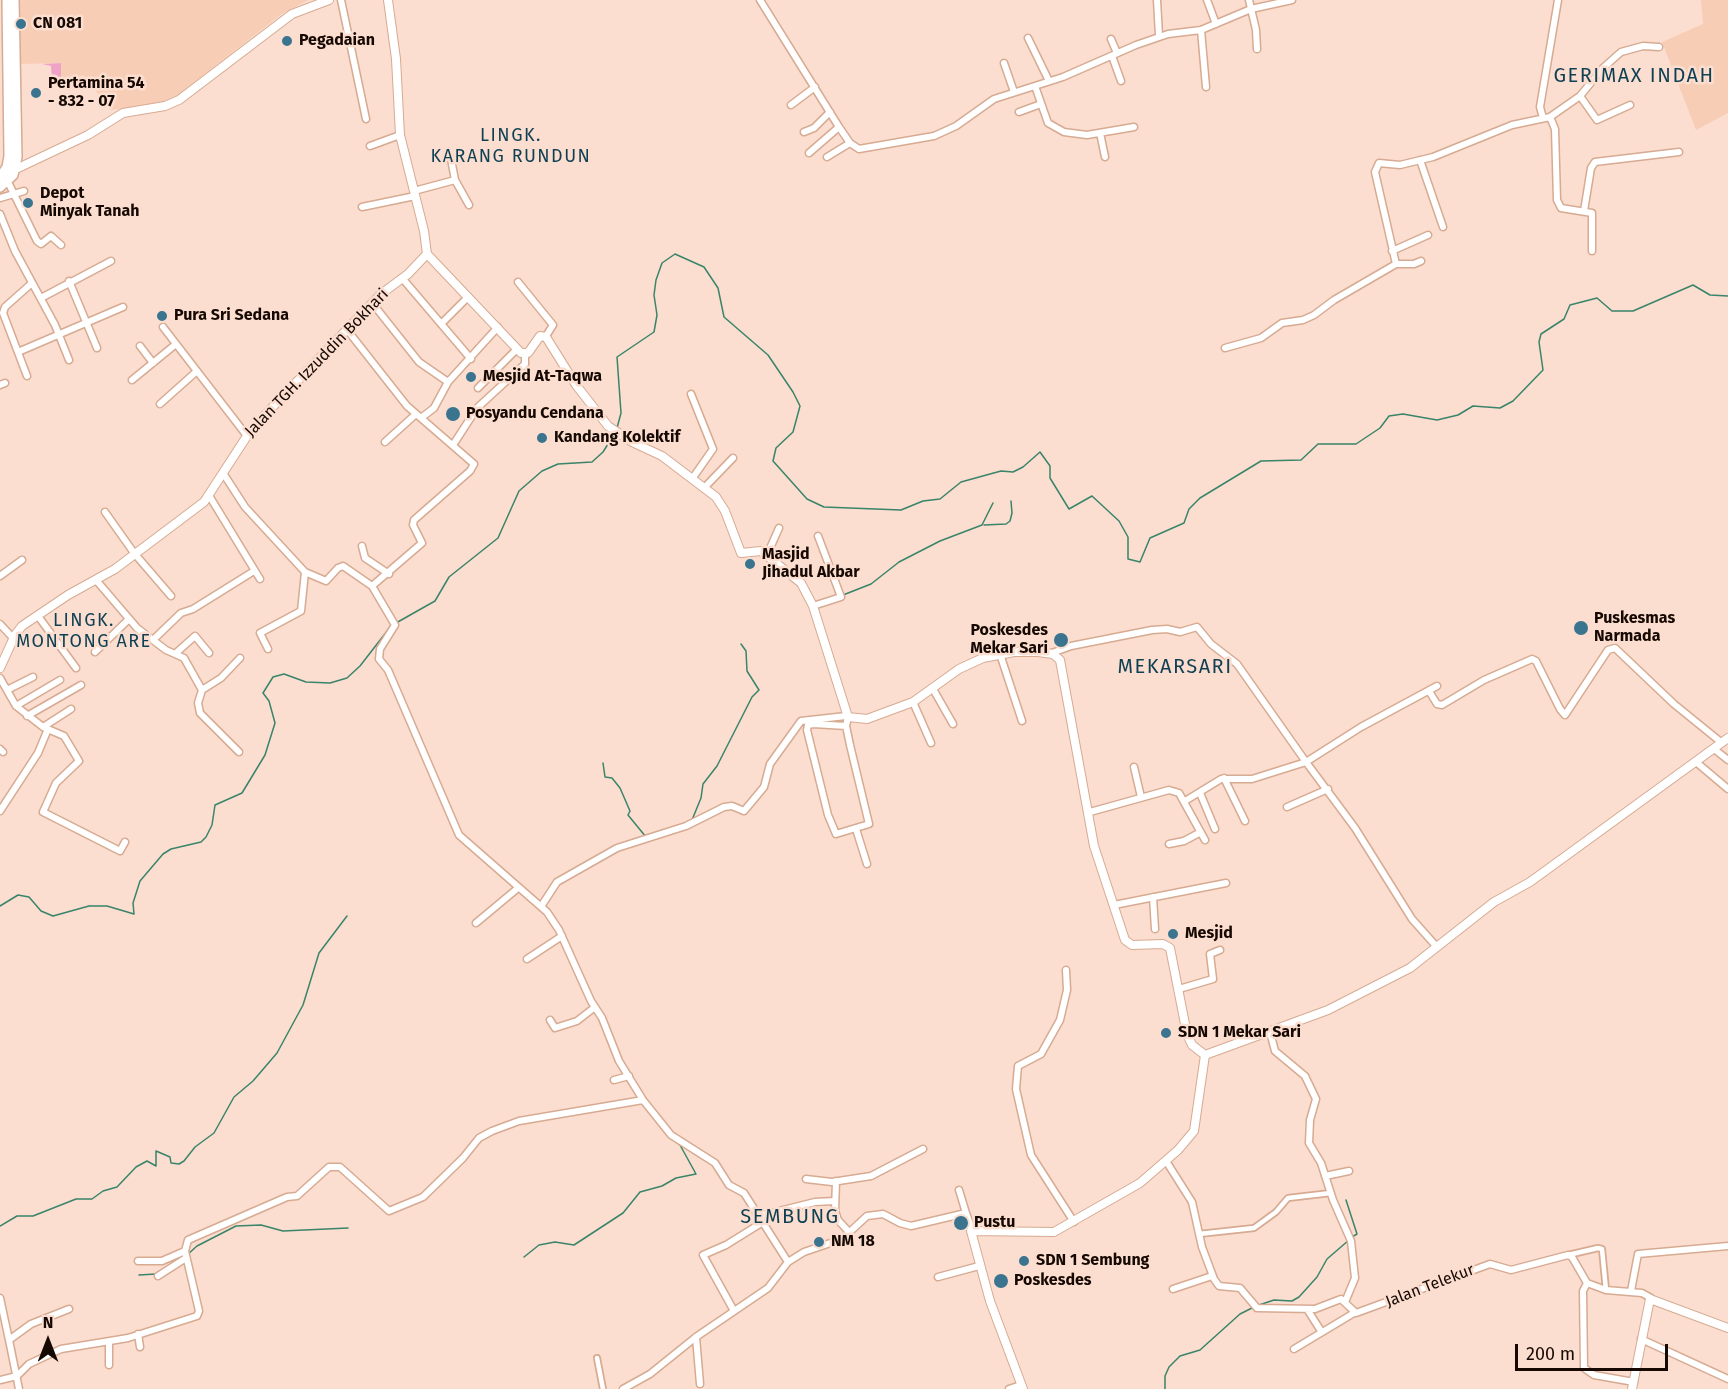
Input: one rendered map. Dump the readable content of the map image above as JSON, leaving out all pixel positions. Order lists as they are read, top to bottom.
{
  "streets": {
    "street": ["Jalan TGH. Izzuddin Bokhari", "Jalan Telekur"]
  },
  "districts": [
    "GERIMAX INDAH",
    "LINGK. KARANG RUNDUN",
    "LINGK. MONTONG ARE",
    "MEKARSARI",
    "SEMBUNG"
  ],
  "places": [
    "CN 081",
    "Pegadaian",
    "Pertamina 54 - 832 - 07",
    "Depot Minyak Tanah",
    "Pura Sri Sedana",
    "Mesjid At-Taqwa",
    "Posyandu Cendana",
    "Kandang Kolektif",
    "Masjid Jihadul Akbar",
    "Puskesmas Narmada",
    "Poskesdes Mekar Sari",
    "Mesjid",
    "SDN 1 Mekar Sari",
    "Pustu",
    "NM 18",
    "SDN 1 Sembung",
    "Poskesdes"
  ],
  "scale_bar": "200 m",
  "north": "top"
}
